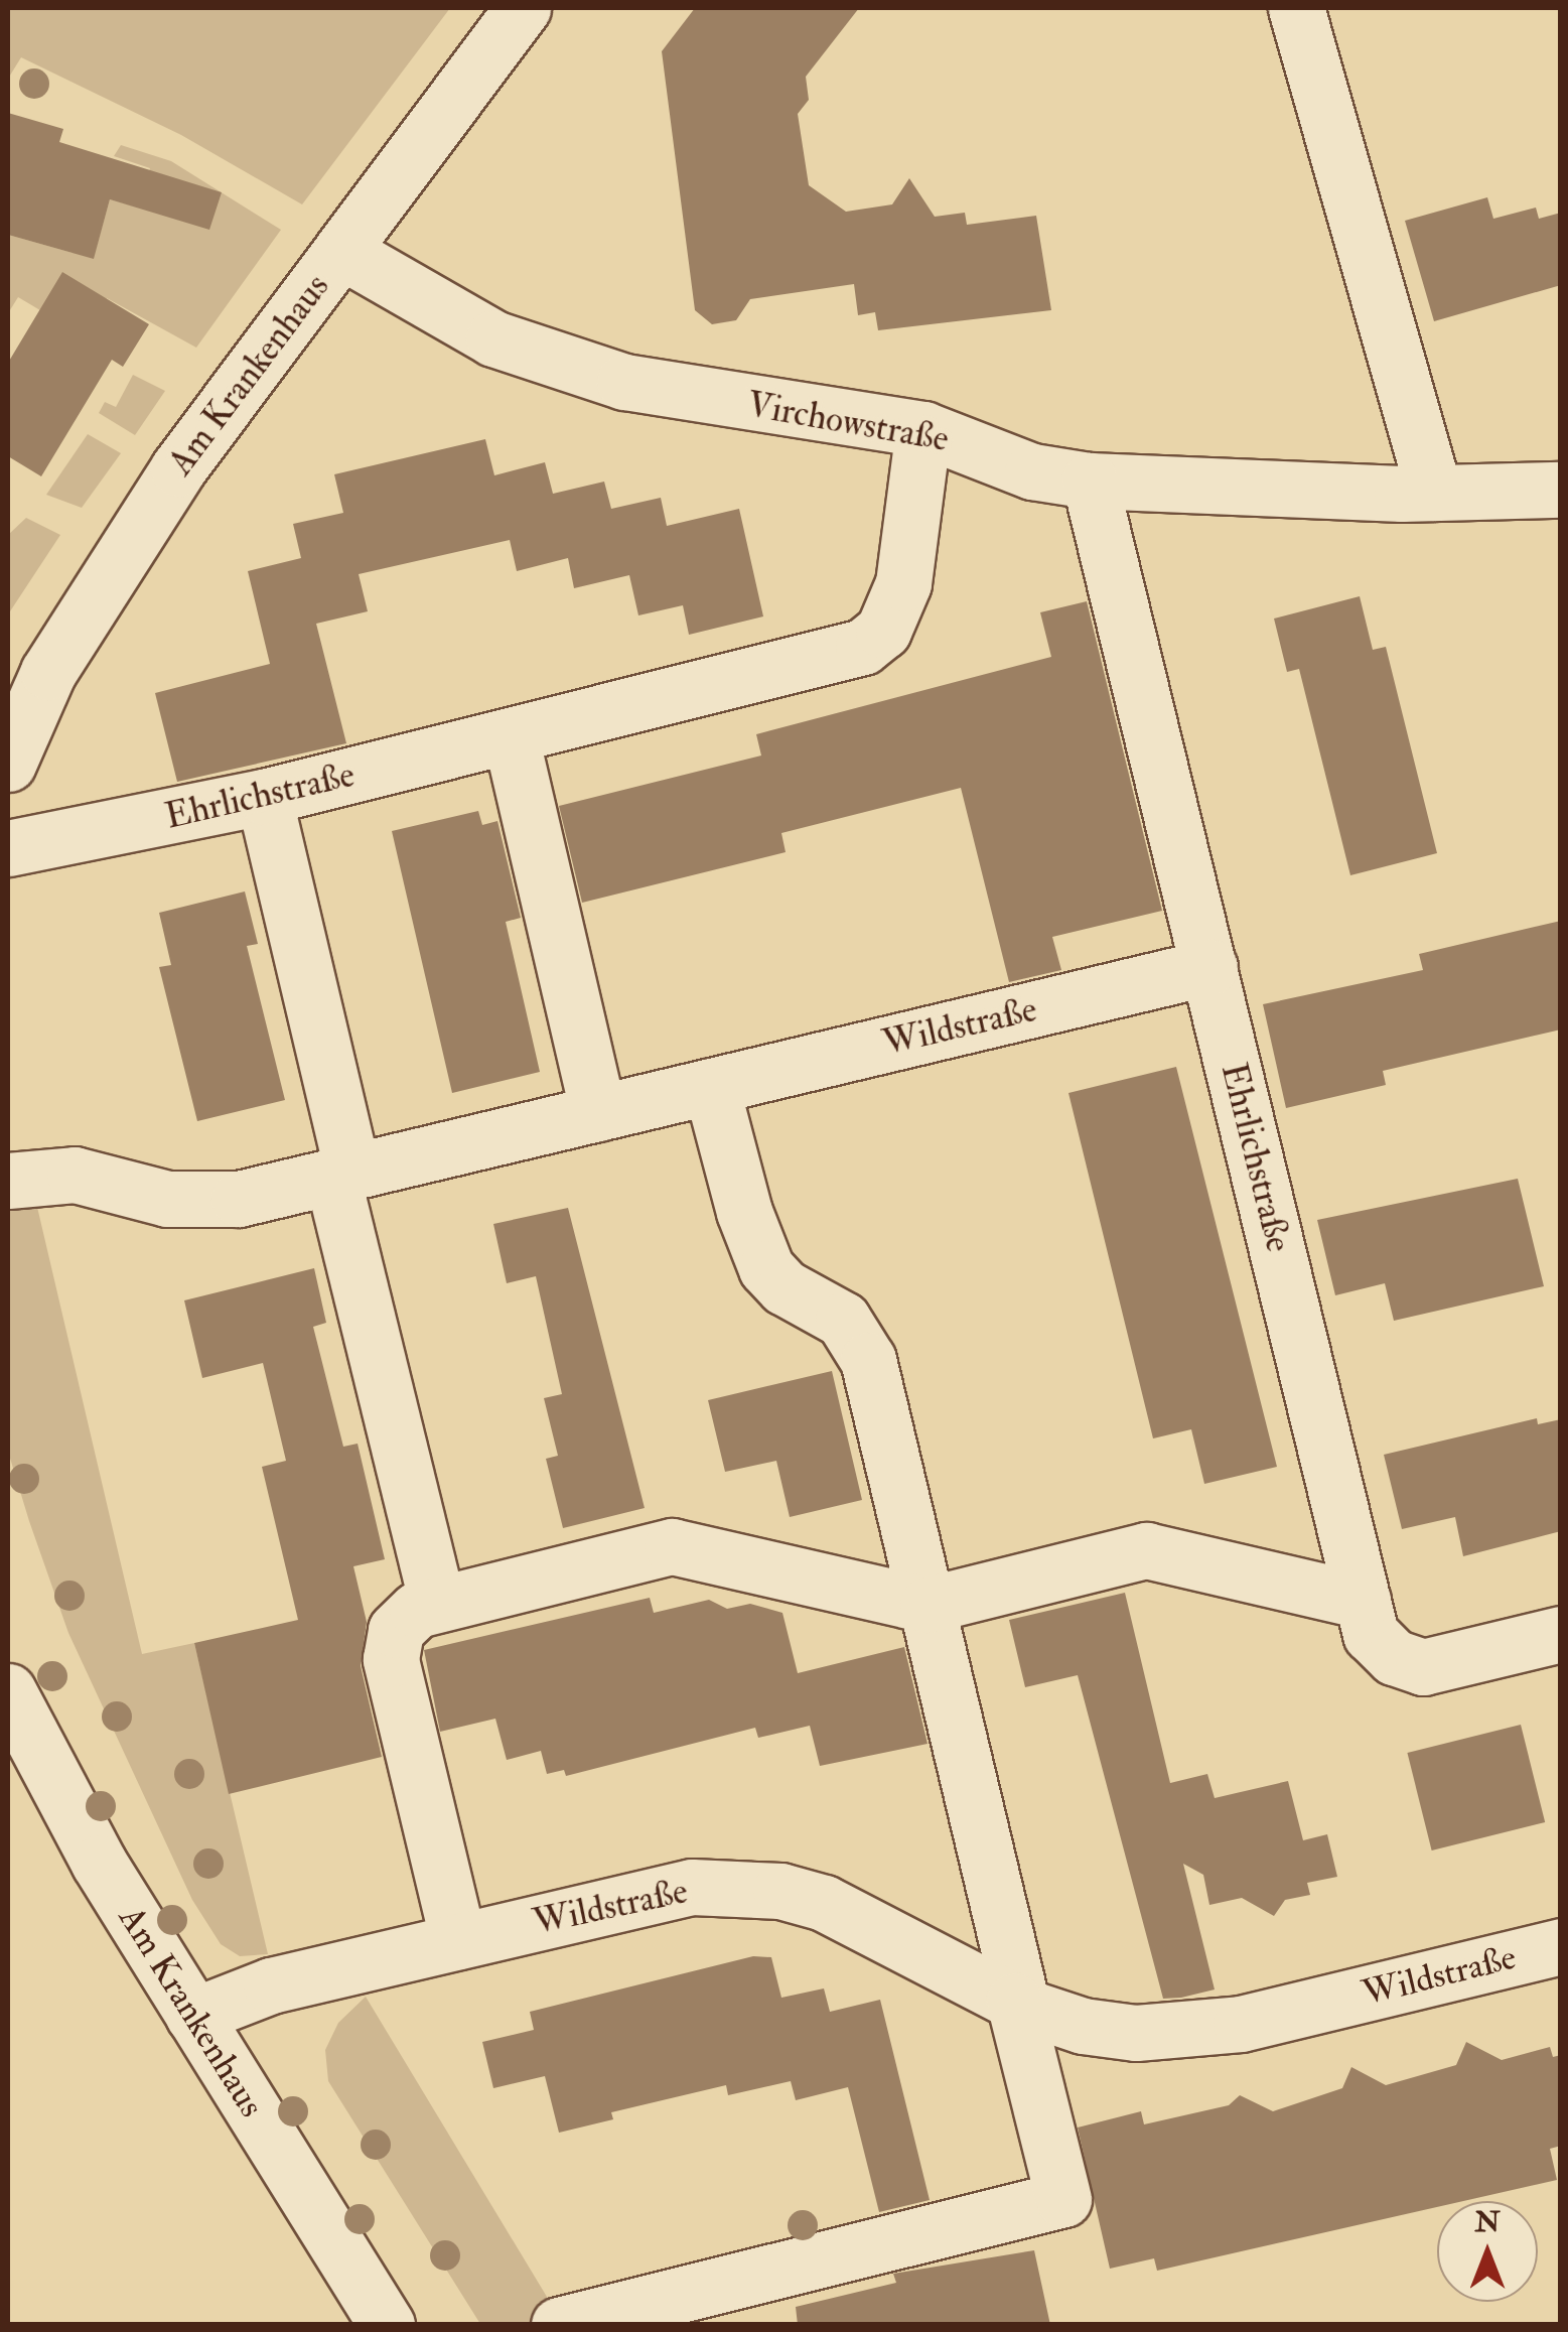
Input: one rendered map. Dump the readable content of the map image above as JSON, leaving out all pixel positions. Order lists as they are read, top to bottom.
{
  "streets": {
    "street": [
      "Am Krankenhaus",
      "Virchowstraße",
      "Ehrlichstraße",
      "Wildstraße"
    ]
  },
  "crossings": [
    ["Am Krankenhaus", "Virchowstraße"],
    ["Am Krankenhaus", "Wildstraße"],
    ["Virchowstraße", "Ehrlichstraße"],
    ["Ehrlichstraße", "Wildstraße"]
  ],
  "north": "top"
}
